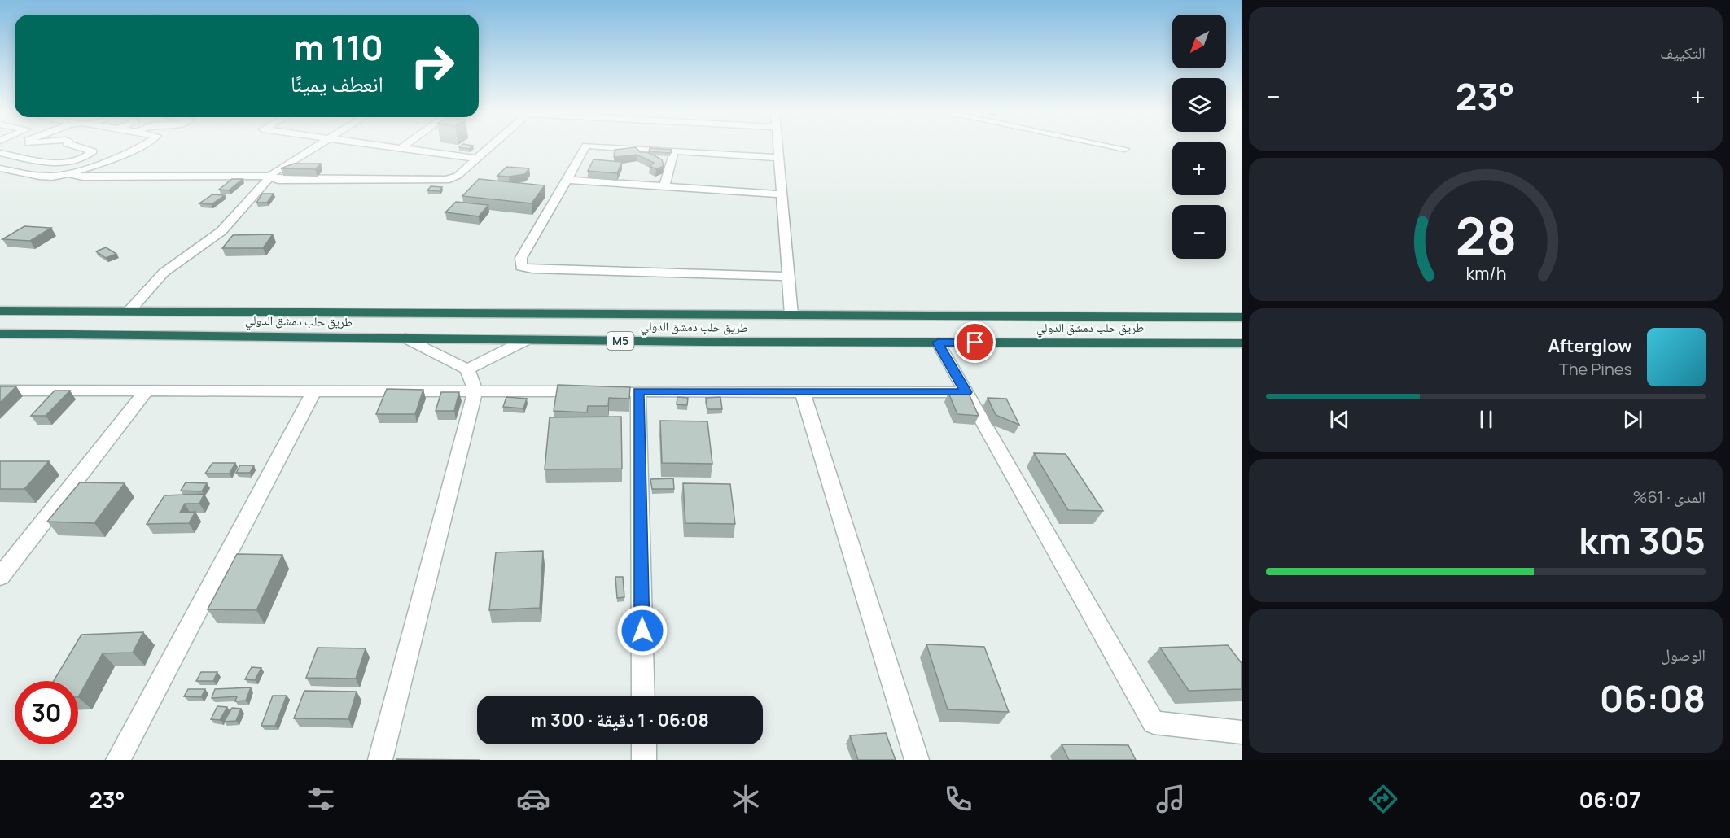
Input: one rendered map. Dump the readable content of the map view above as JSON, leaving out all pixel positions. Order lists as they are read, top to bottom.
{
  "streets": {
    "highway": ["طريق حلب دمشق الدولي", "M5"]
  },
  "north": "bottom left",
  "page": {
    "tile": [
      "التكييف",
      ["المدى · 61%", "305 km"],
      ["الوصول", "06:08"]
    ],
    "map_buttons": ["+", "−"],
    "turn": ["110 m", "انعطف يمينًا"],
    "heat": ["−", "23°", "+"],
    "song": ["Afterglow", "The Pines"],
    "limit": "30",
    "trip": "06:08 · 1 دقيقة · 300 m",
    "tabs": ["06:07", "23°"],
    "gauge": ["28", "km/h"]
  }
}
